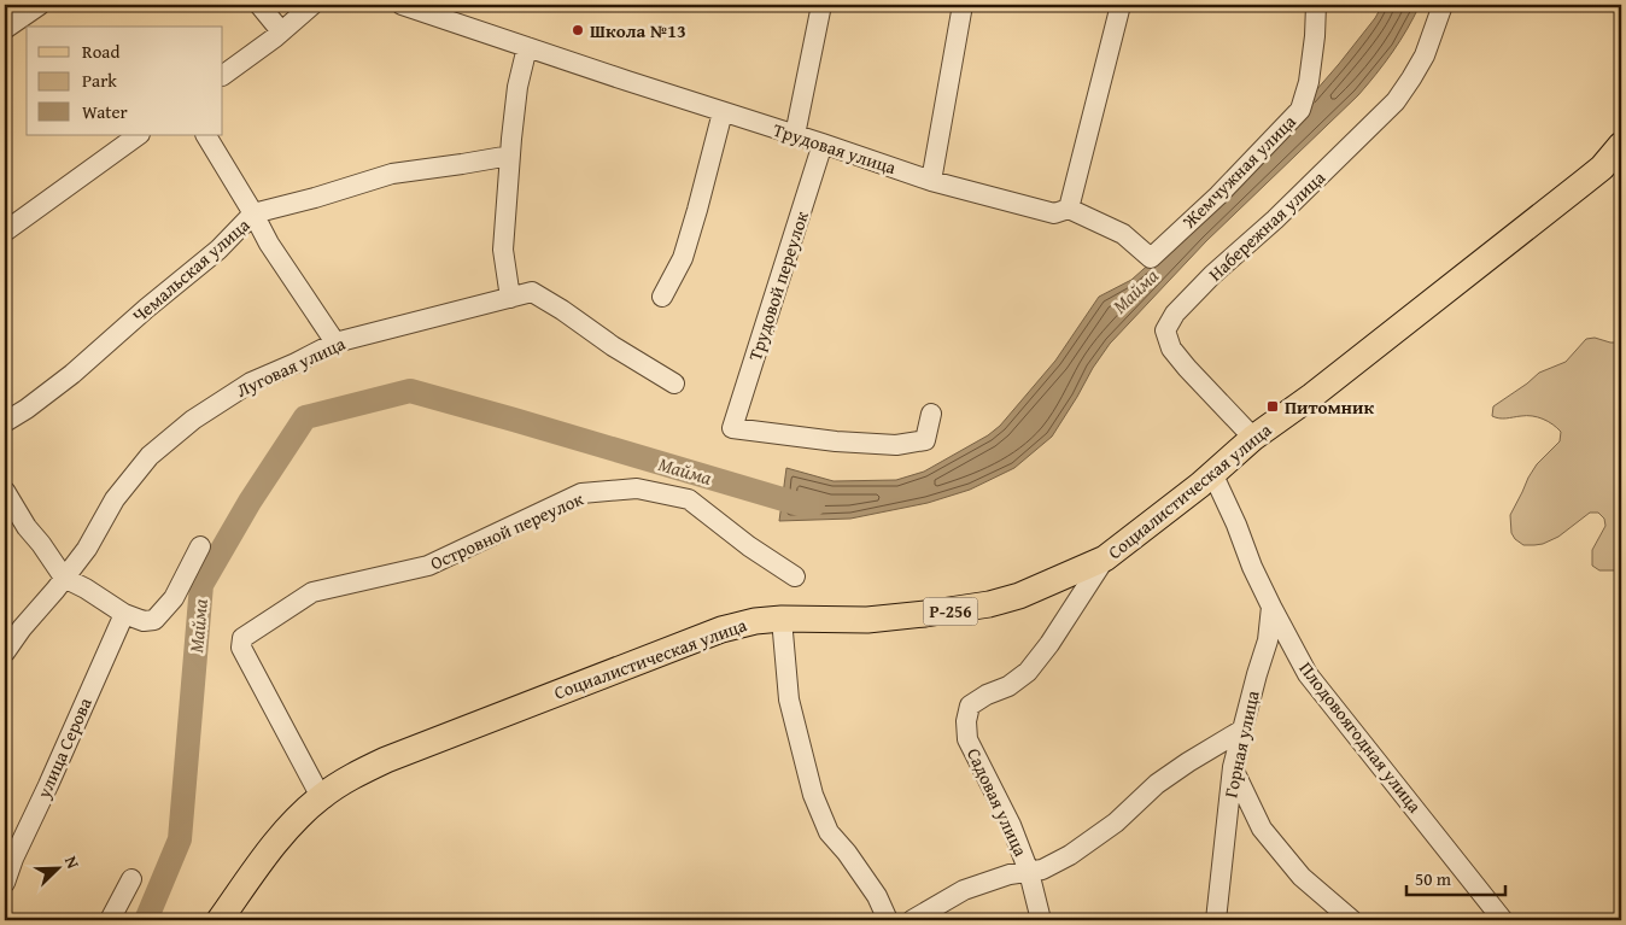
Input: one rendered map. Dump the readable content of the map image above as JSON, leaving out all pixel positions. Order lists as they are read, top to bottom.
{
  "streets": {
    "main road": ["Социалистическая улица", "Р-256"],
    "street": [
      "Трудовая улица",
      "Жемчужная улица",
      "Набережная улица",
      "Чемальская улица",
      "Трудовой переулок",
      "Луговая улица",
      "Островной переулок",
      "Плодовоягодная улица",
      "Горная улица",
      "улица Серова",
      "Садовая улица"
    ]
  },
  "crossings": [
    ["Трудовая улица", "Жемчужная улица"],
    ["Трудовая улица", "Трудовой переулок"],
    ["Набережная улица", "Социалистическая улица"],
    ["Социалистическая улица", "Островной переулок"],
    ["Социалистическая улица", "Плодовоягодная улица"],
    ["Социалистическая улица", "Садовая улица"],
    ["Плодовоягодная улица", "Горная улица"]
  ],
  "water": ["Майма"],
  "places": {
    "other": ["Школа №13"],
    "transit": ["Питомник"]
  },
  "legend": ["Road", "Park", "Water"],
  "scale_bar": "50 m",
  "north": "top right"
}
